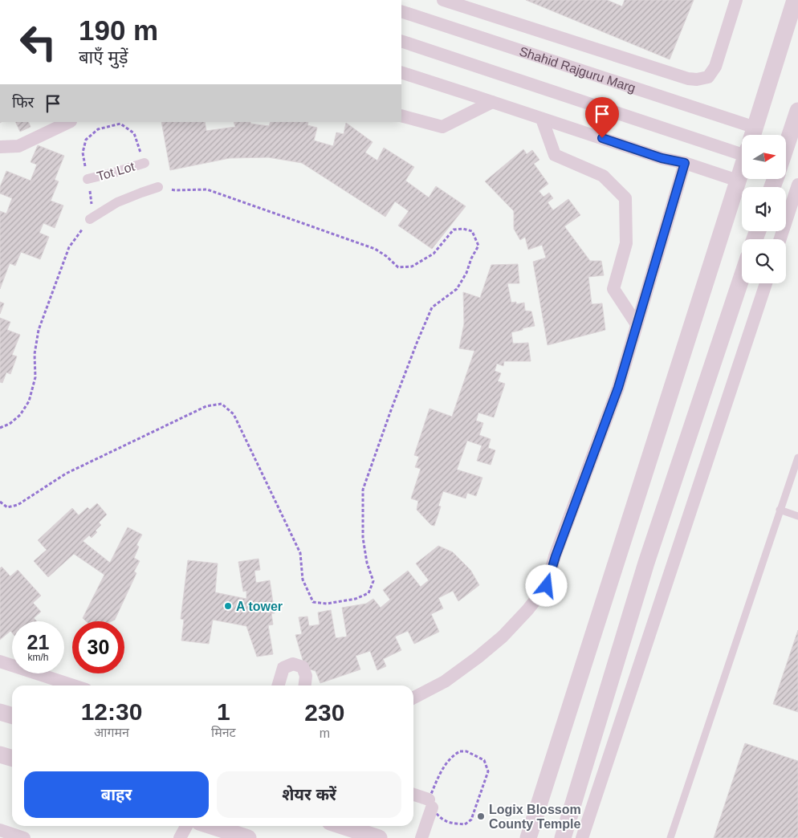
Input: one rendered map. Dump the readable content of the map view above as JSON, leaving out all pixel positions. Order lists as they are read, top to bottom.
{
  "streets": {
    "street": ["Shahid Rajguru Marg", "Tot Lot"]
  },
  "places": ["A tower", "Logix Blossom County Temple"],
  "north": "right",
  "page": {
    "turn": ["190 m", "बाएँ मुड़ें"],
    "then": "फिर",
    "speed": "21 km/h",
    "limit": "30",
    "eta": [
      "12:30",
      "आगमन",
      "1",
      "मिनट",
      "230",
      "m"
    ],
    "buttons": ["बाहर", "शेयर करें"]
  }
}
